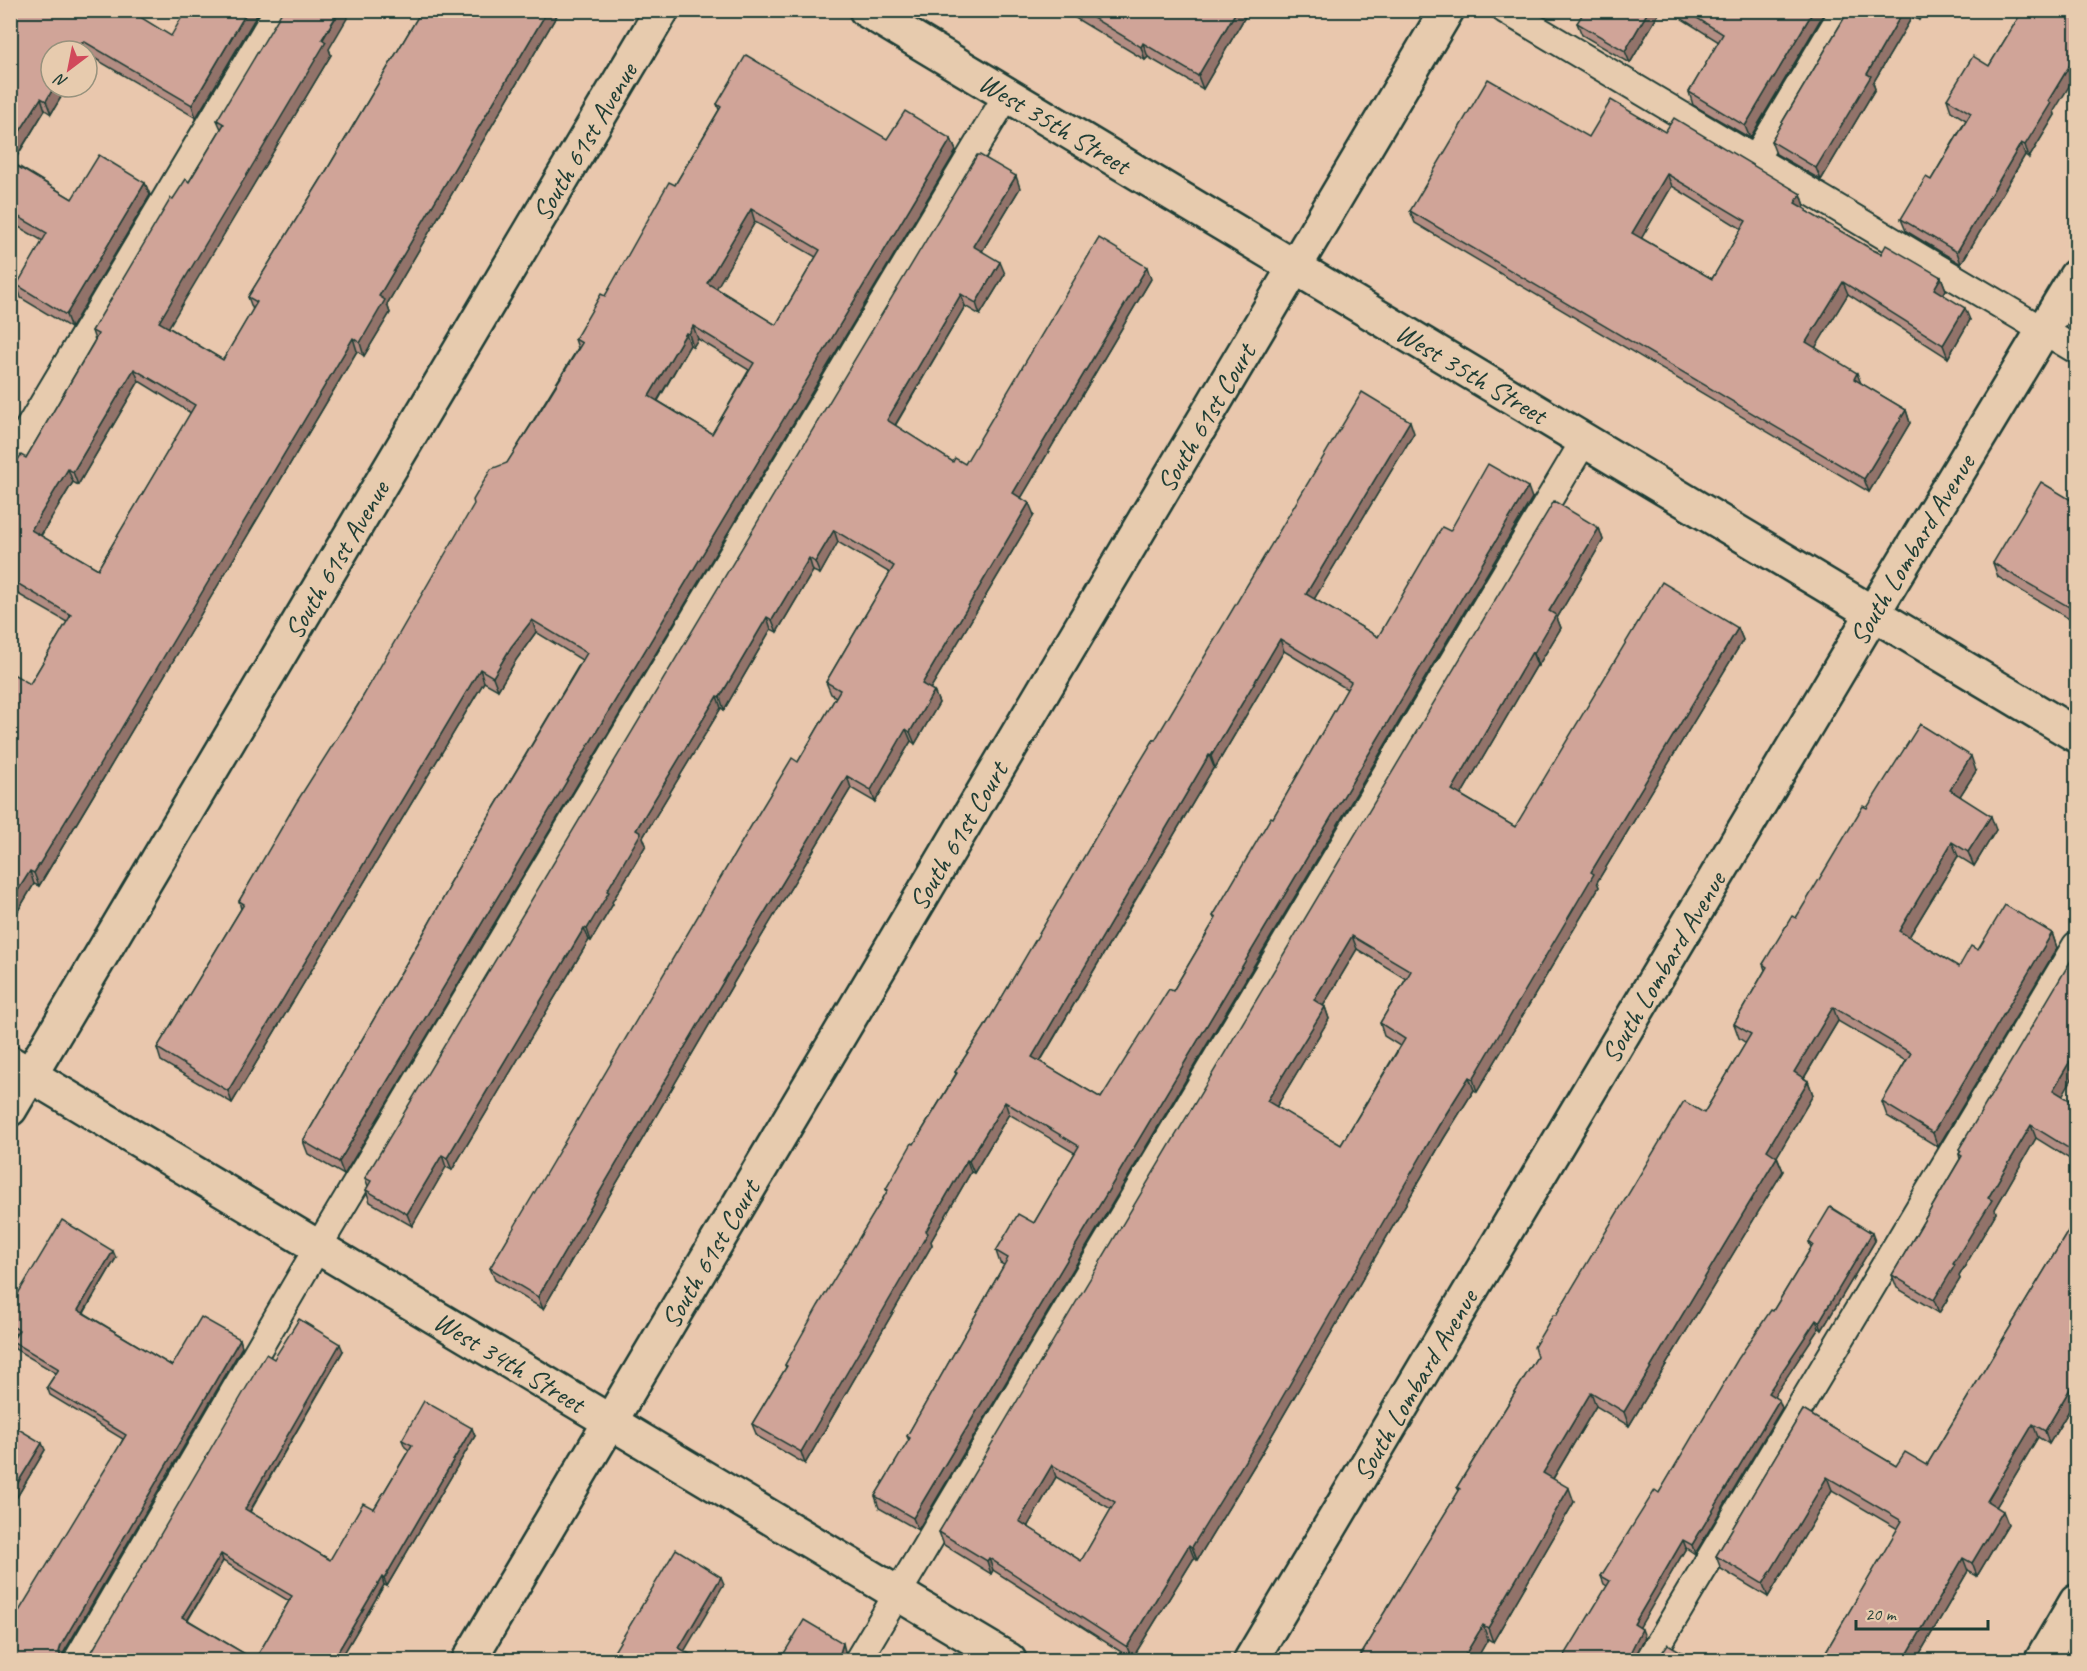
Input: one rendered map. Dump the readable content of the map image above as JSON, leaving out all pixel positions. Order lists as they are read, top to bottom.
{
  "streets": {
    "street": [
      "West 35th Street",
      "South 61st Avenue",
      "South 61st Court",
      "South Lombard Avenue",
      "West 34th Street"
    ]
  },
  "crossings": [
    ["West 35th Street", "South 61st Court"],
    ["West 35th Street", "South Lombard Avenue"],
    ["South 61st Avenue", "West 34th Street"],
    ["South 61st Court", "West 34th Street"]
  ],
  "scale_bar": "20 m",
  "north": "bottom left"
}
